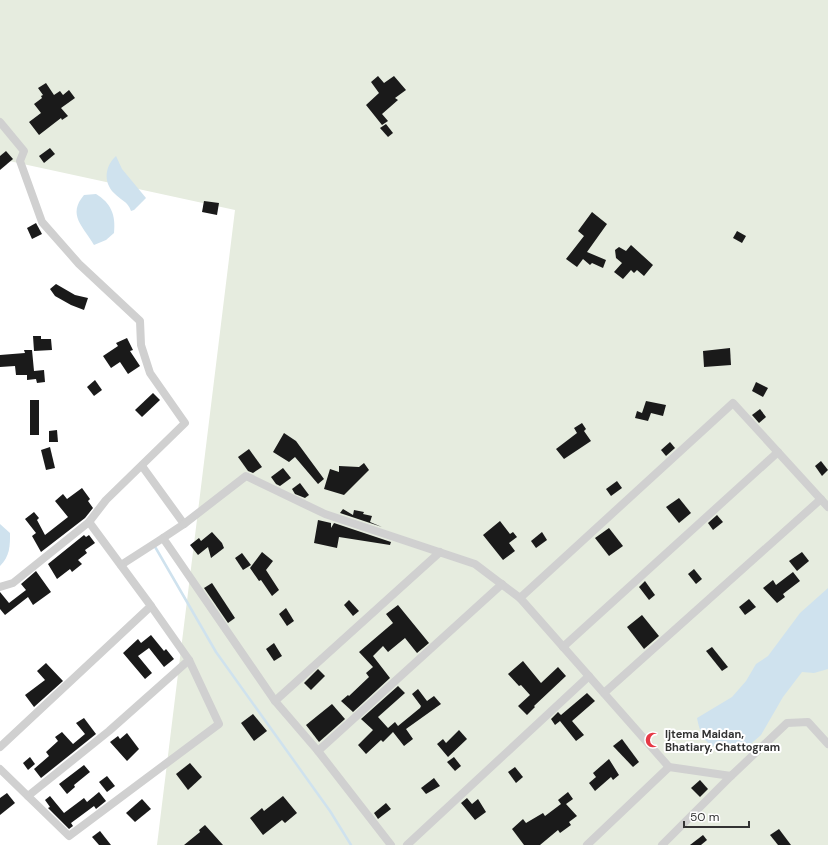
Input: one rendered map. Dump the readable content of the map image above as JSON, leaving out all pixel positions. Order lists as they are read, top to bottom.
{
  "places": {
    "mosque": ["Ijtema Maidan, Bhatiary, Chattogram"]
  },
  "scale_bar": "50 m"
}
